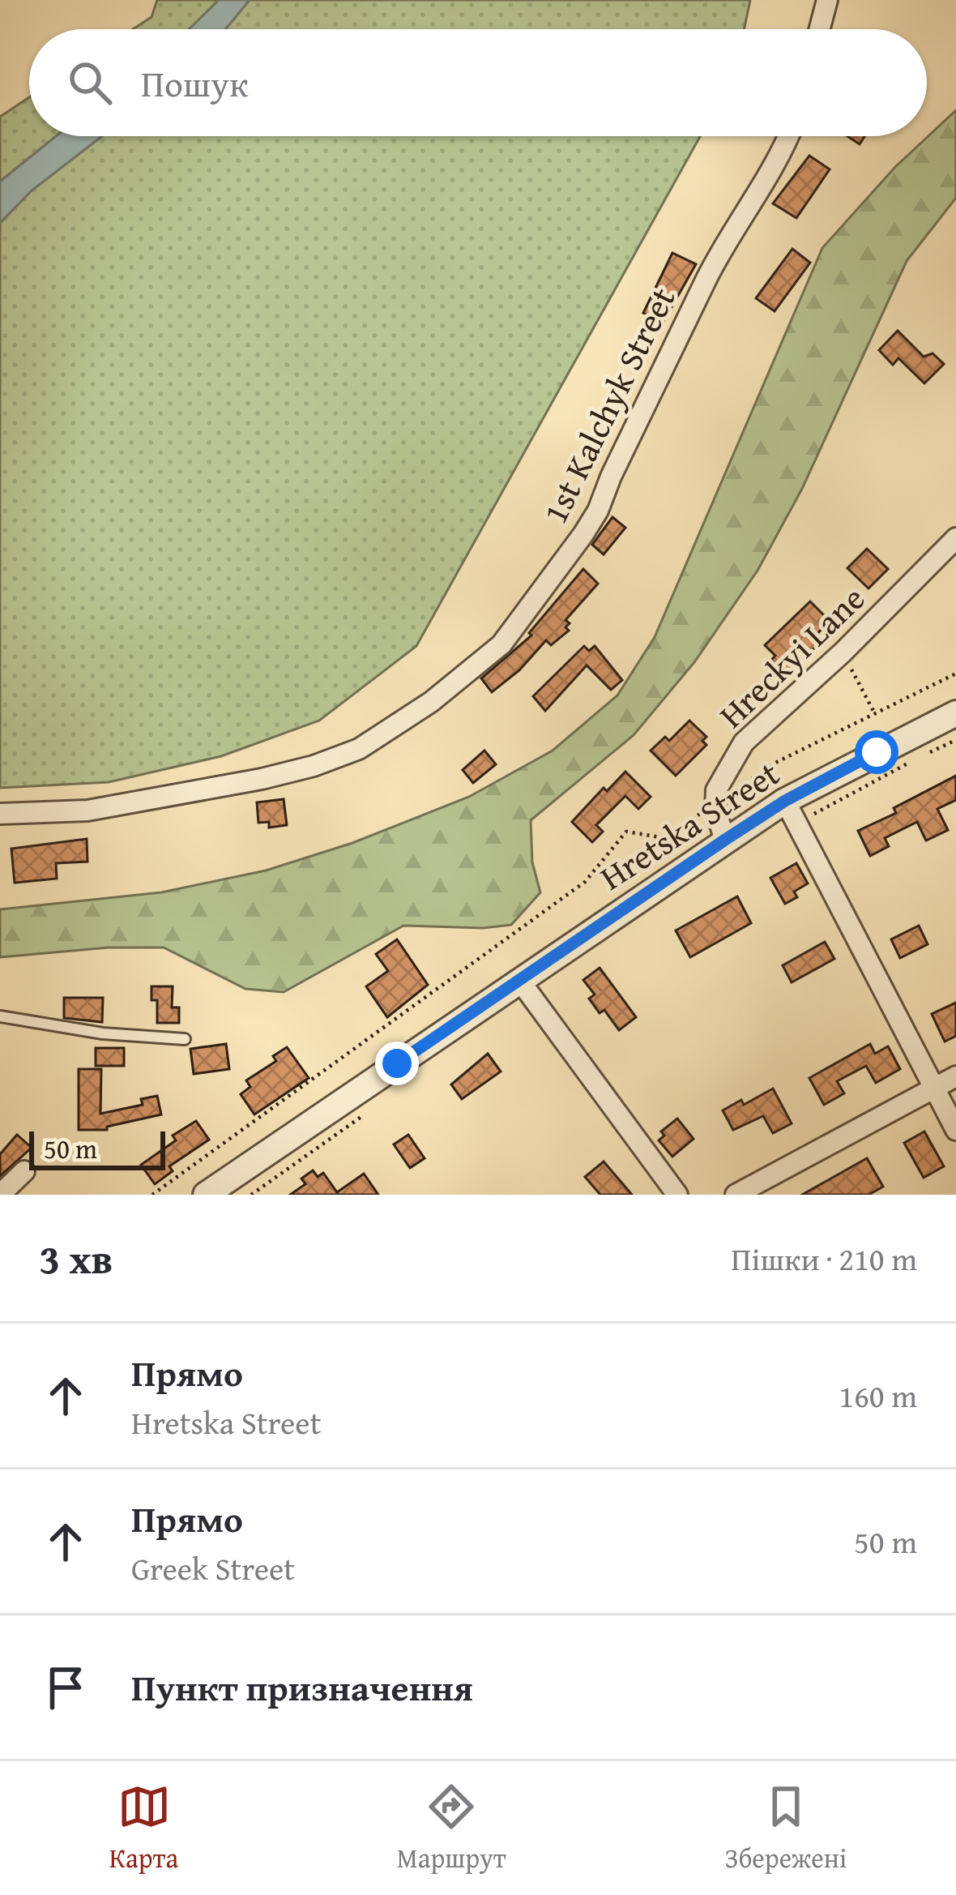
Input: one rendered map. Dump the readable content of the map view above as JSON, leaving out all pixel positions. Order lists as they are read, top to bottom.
{
  "streets": {
    "street": ["1st Kalchyk Street", "Hreckyi Lane", "Hretska Street"]
  },
  "scale_bar": "50 m",
  "page": {
    "search": "Пошук",
    "scale": "50 m",
    "heading": ["3 хв", "Пішки · 210 m"],
    "list": [
      ["Прямо", "Hretska Street", "160 m"],
      ["Прямо", "Greek Street", "50 m"],
      "Пункт призначення"
    ],
    "nav": ["Карта", "Маршрут", "Збережені"]
  }
}
